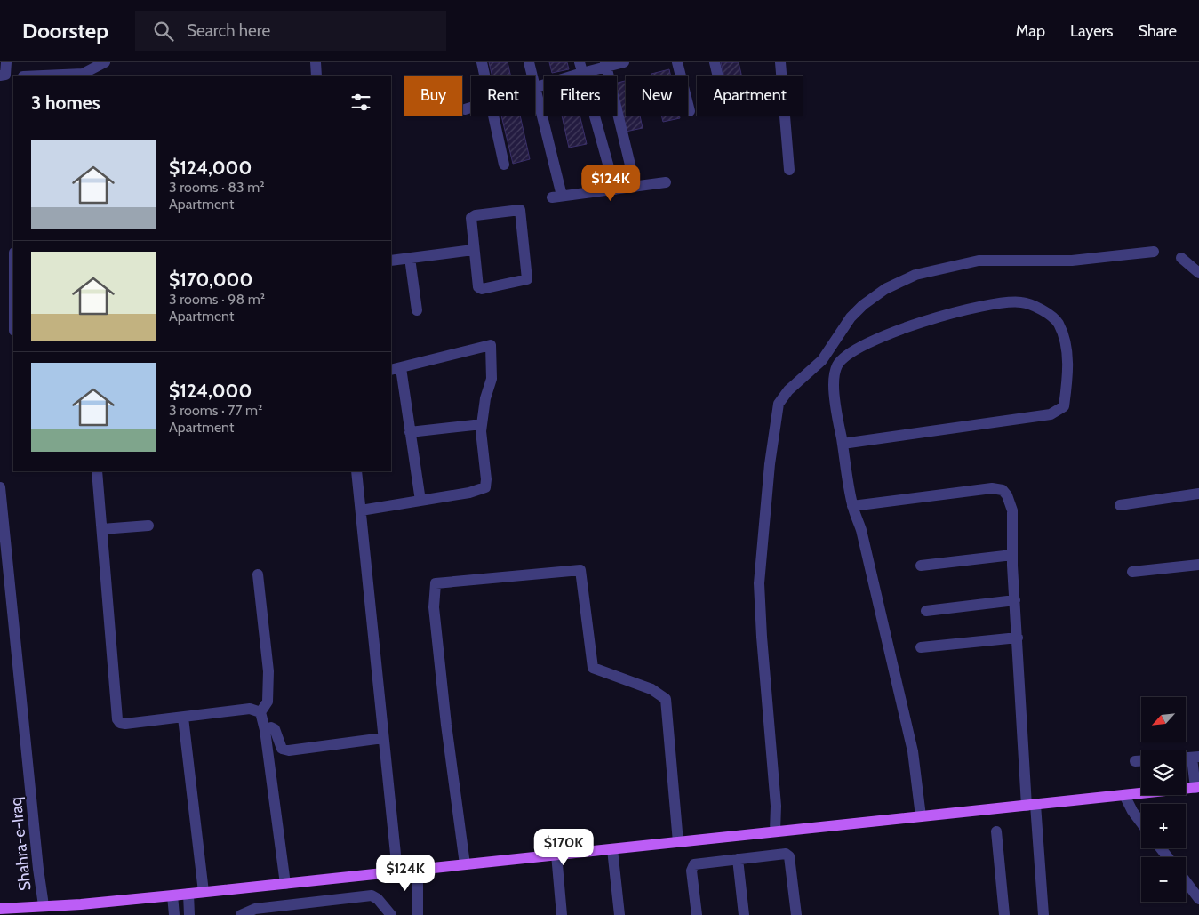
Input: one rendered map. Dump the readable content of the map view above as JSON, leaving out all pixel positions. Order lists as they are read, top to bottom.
{
  "streets": {
    "street": ["Shahra-e-Iraq"]
  },
  "north": "bottom left",
  "page": {
    "header": "Doorstep",
    "search": "Search here",
    "nav": ["Map", "Layers", "Share"],
    "chip": [
      "Buy",
      "Rent",
      "Filters",
      "New",
      "Apartment"
    ],
    "heading": "3 homes",
    "list": [
      {
        "name": "$124,000",
        "note": "3 rooms · 83 m² · Apartment"
      },
      {
        "name": "$170,000",
        "note": "3 rooms · 98 m² · Apartment"
      },
      {
        "name": "$124,000",
        "note": "3 rooms · 77 m² · Apartment"
      }
    ],
    "price": ["$124K", "$170K", "$124K"],
    "map_buttons": ["+", "−"]
  }
}
